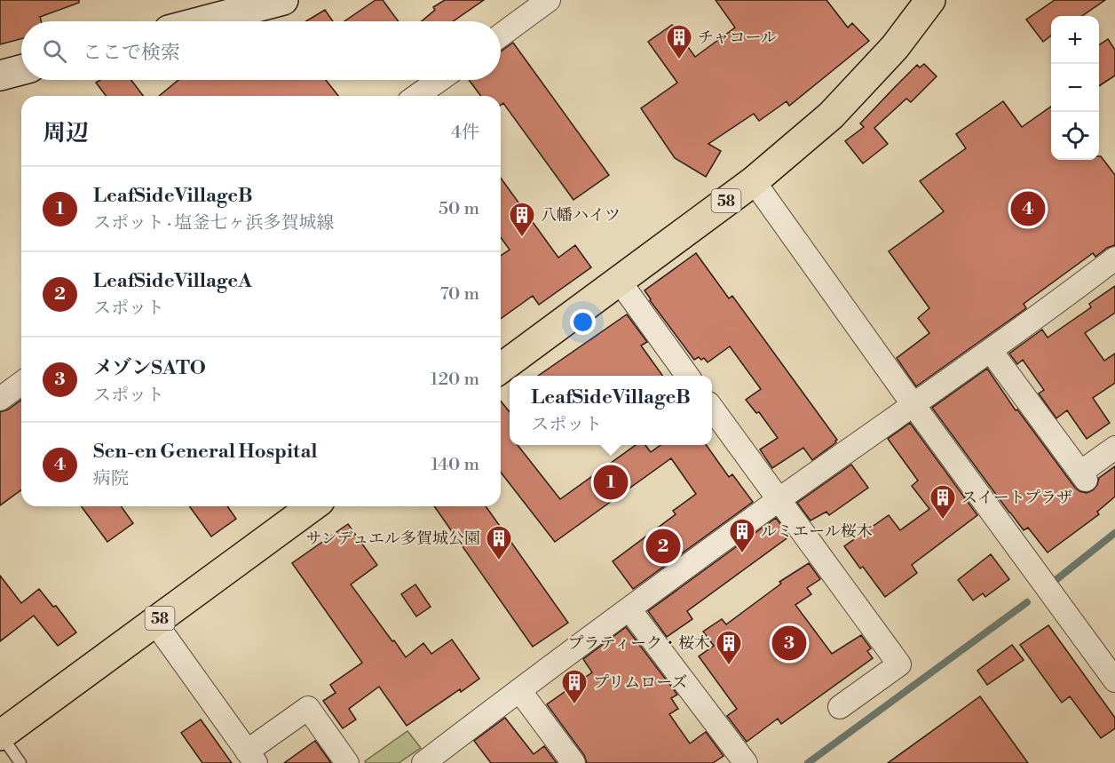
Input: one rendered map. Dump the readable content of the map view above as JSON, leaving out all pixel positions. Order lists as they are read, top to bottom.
{
  "streets": {
    "main road": ["58"]
  },
  "places": {
    "building": [
      "チャコール",
      "八幡ハイツ",
      "スイートプラザ",
      "ルミエール桜木",
      "サンデュエル多賀城公園",
      "プラティーク・桜木",
      "プリムローズ"
    ]
  },
  "page": {
    "map_buttons": ["+", "−"],
    "search": "ここで検索",
    "heading": ["周辺", "4件"],
    "list": [
      {
        "mark": "1",
        "name": "LeafSideVillageB",
        "note": "スポット · 塩釜七ヶ浜多賀城線",
        "value": "50 m"
      },
      {
        "mark": "2",
        "name": "LeafSideVillageA",
        "note": "スポット",
        "value": "70 m"
      },
      {
        "mark": "3",
        "name": "メゾンSATO",
        "note": "スポット",
        "value": "120 m"
      },
      {
        "mark": "4",
        "name": "Sen-en General Hospital",
        "note": "病院",
        "value": "140 m"
      }
    ],
    "pins": [
      "4",
      "1",
      "2",
      "3"
    ],
    "popup": ["LeafSideVillageB", "スポット"]
  }
}
